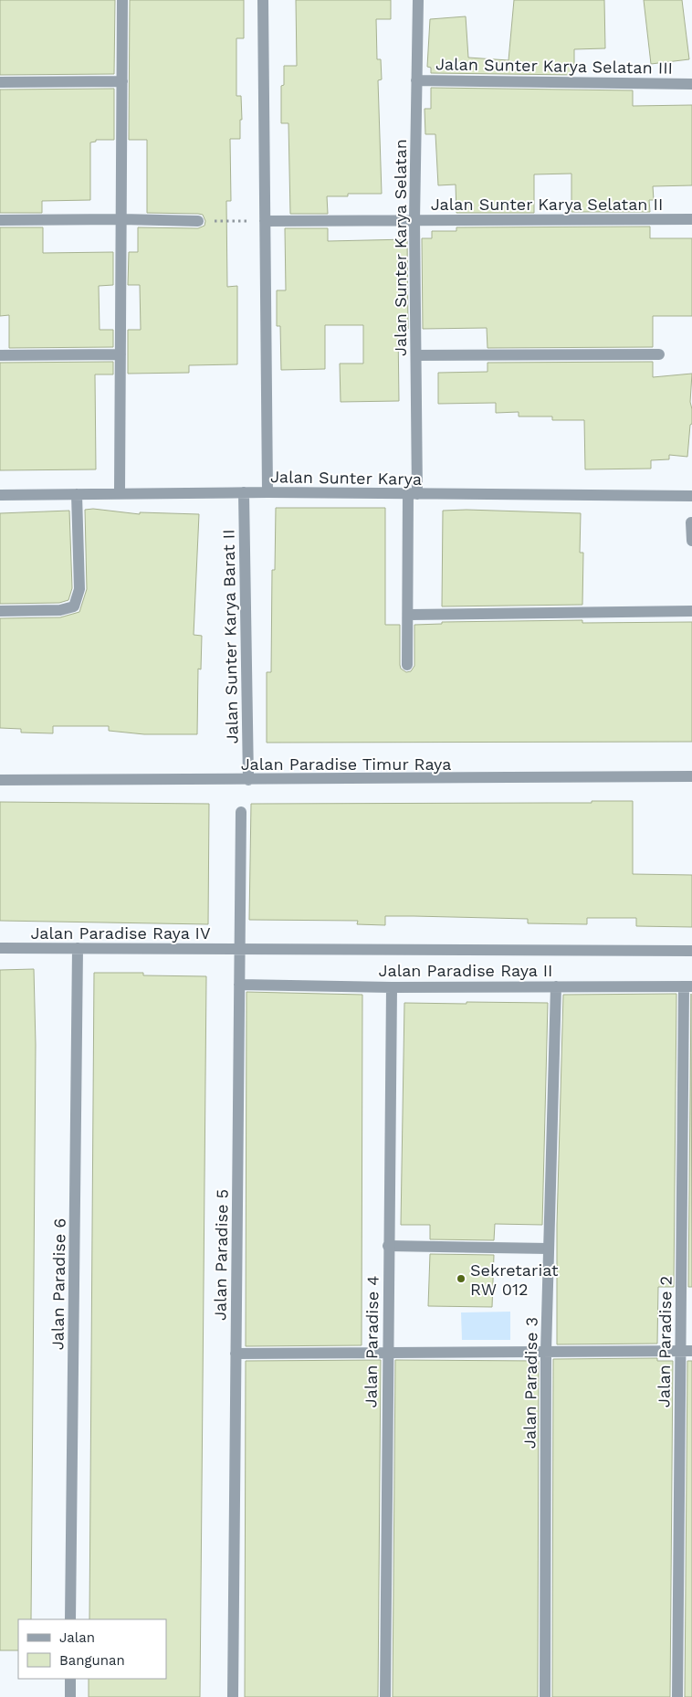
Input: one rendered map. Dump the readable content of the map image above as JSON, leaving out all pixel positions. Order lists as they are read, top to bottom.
{
  "streets": {
    "street": [
      "Jalan Sunter Karya Selatan III",
      "Jalan Sunter Karya Selatan II",
      "Jalan Sunter Karya Selatan",
      "Jalan Sunter Karya",
      "Jalan Sunter Karya Barat II",
      "Jalan Paradise Timur Raya",
      "Jalan Paradise Raya IV",
      "Jalan Paradise Raya II",
      "Jalan Paradise 5",
      "Jalan Paradise 6",
      "Jalan Paradise 4",
      "Jalan Paradise 2",
      "Jalan Paradise 3"
    ]
  },
  "crossings": [
    ["Jalan Sunter Karya Selatan III", "Jalan Sunter Karya Selatan"],
    ["Jalan Sunter Karya Selatan II", "Jalan Sunter Karya Selatan"],
    ["Jalan Sunter Karya Selatan", "Jalan Sunter Karya"],
    ["Jalan Sunter Karya", "Jalan Sunter Karya Barat II"],
    ["Jalan Sunter Karya Barat II", "Jalan Paradise Timur Raya"],
    ["Jalan Paradise Raya IV", "Jalan Paradise Raya II"],
    ["Jalan Paradise Raya IV", "Jalan Paradise 5"],
    ["Jalan Paradise Raya IV", "Jalan Paradise 6"],
    ["Jalan Paradise Raya II", "Jalan Paradise 5"],
    ["Jalan Paradise Raya II", "Jalan Paradise 4"],
    ["Jalan Paradise Raya II", "Jalan Paradise 2"],
    ["Jalan Paradise Raya II", "Jalan Paradise 3"]
  ],
  "places": ["Sekretariat RW 012"],
  "legend": ["Jalan", "Bangunan"]
}
